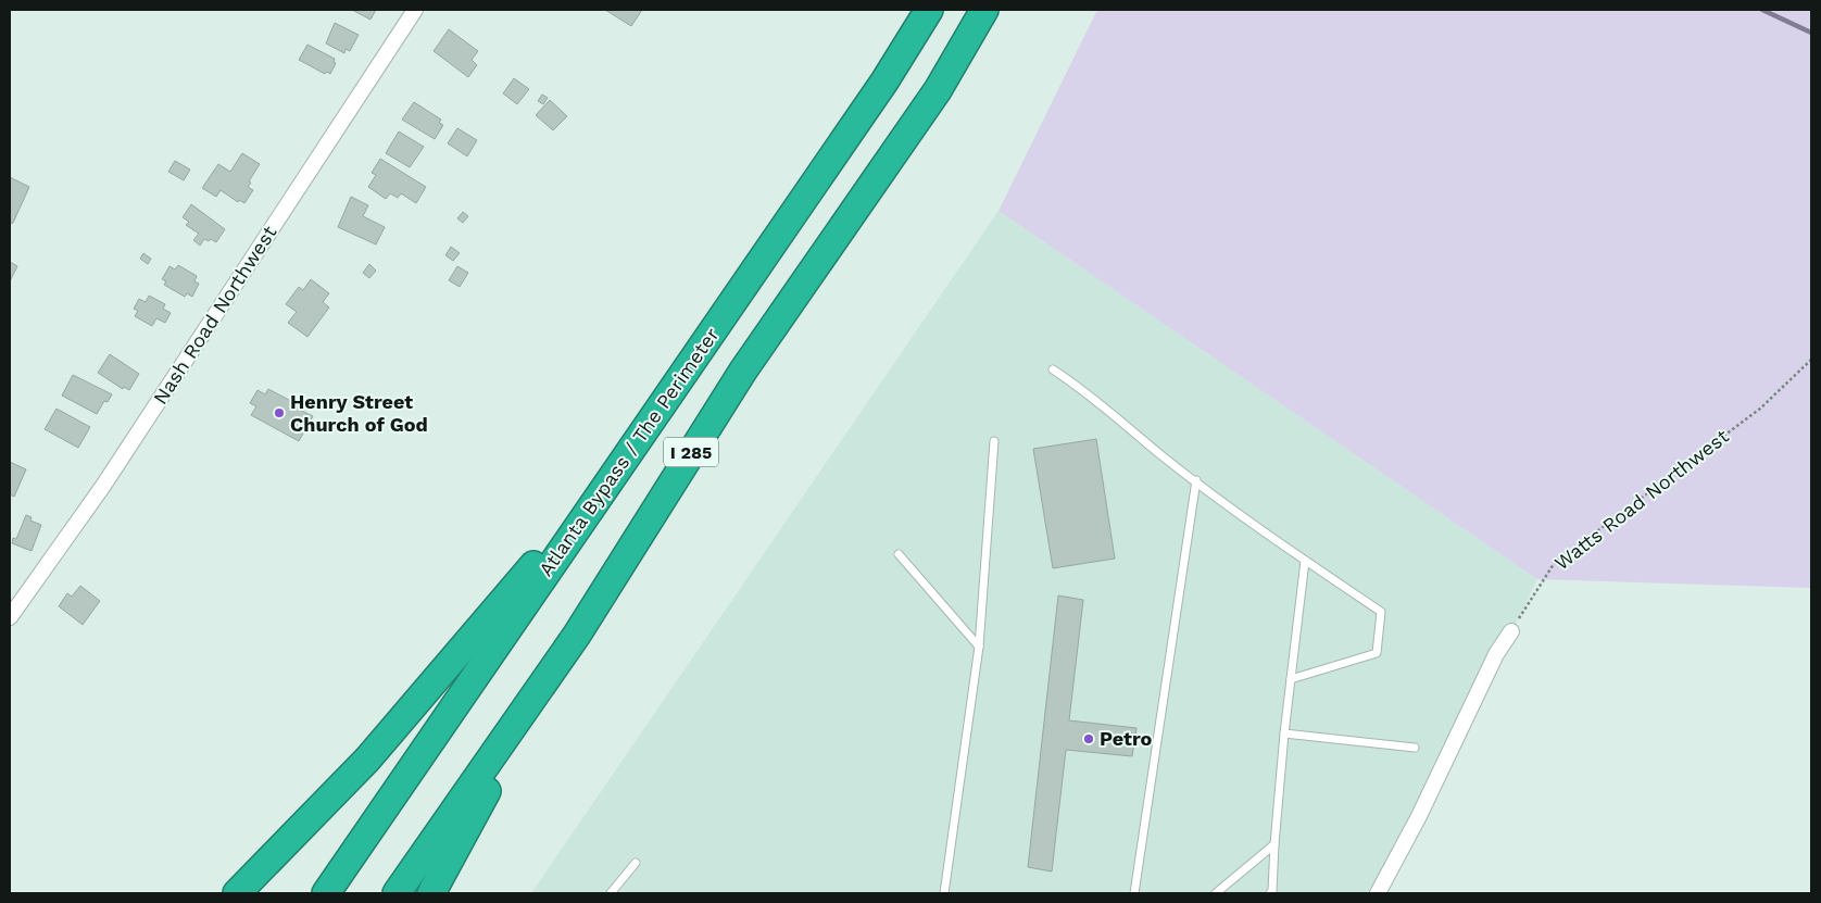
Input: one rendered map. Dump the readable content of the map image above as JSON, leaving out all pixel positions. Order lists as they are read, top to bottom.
{
  "streets": {
    "highway": ["Atlanta Bypass / The Perimeter", "I 285"],
    "street": ["Nash Road Northwest"],
    "path": ["Watts Road Northwest"]
  },
  "places": ["Henry Street Church of God", "Petro"]
}
